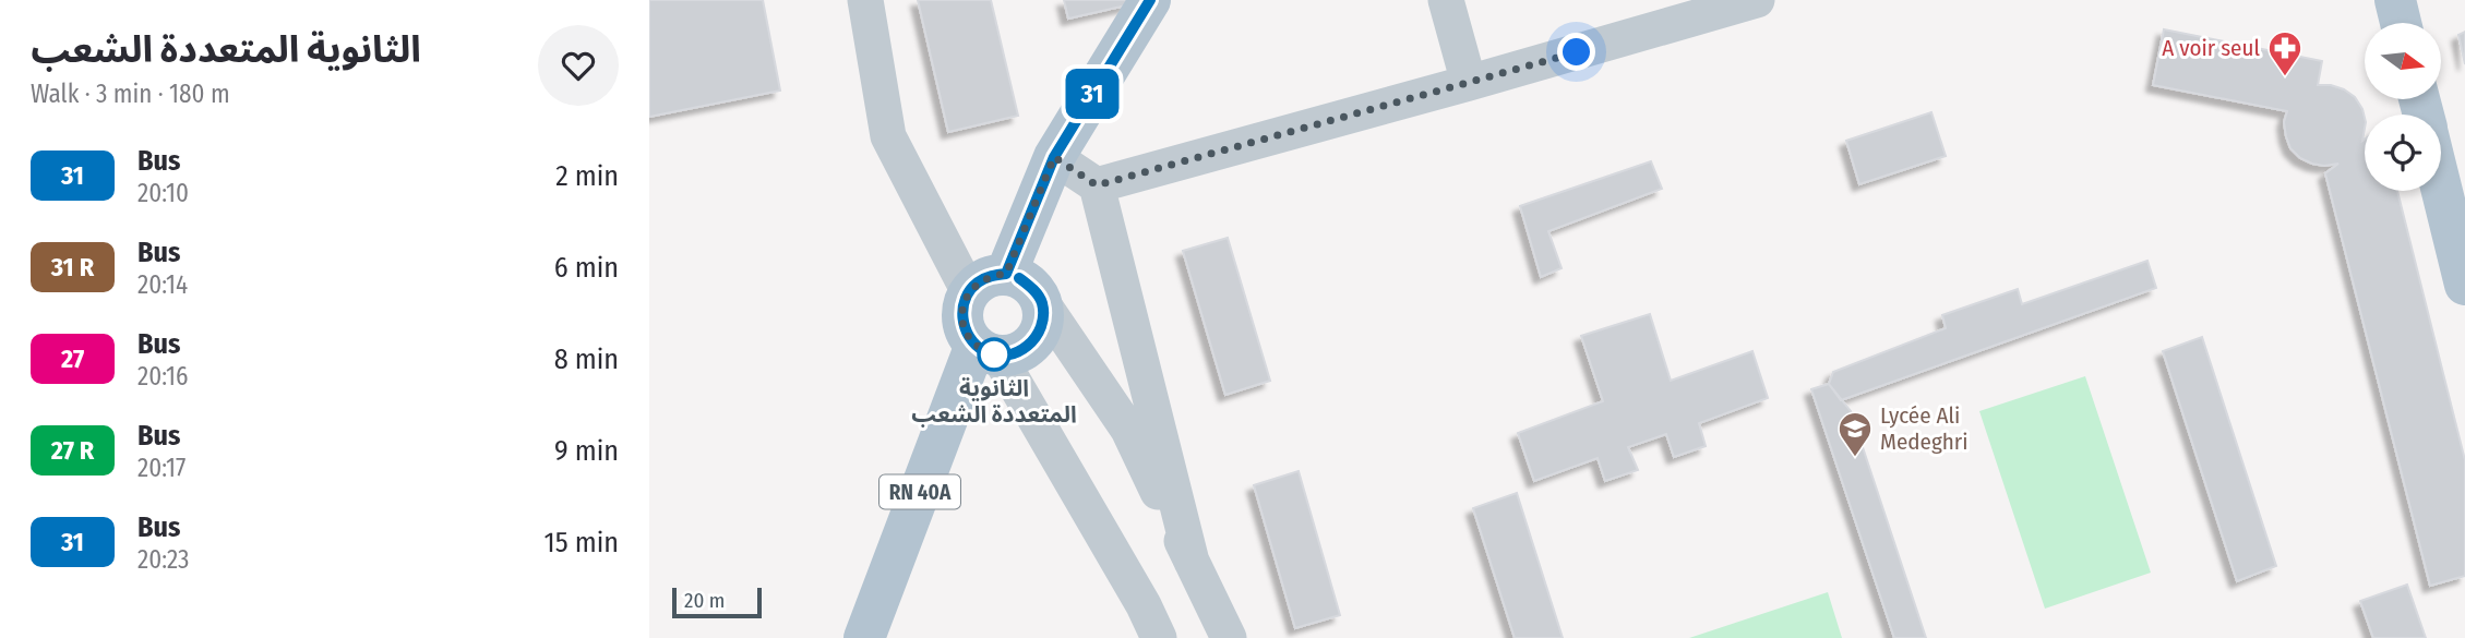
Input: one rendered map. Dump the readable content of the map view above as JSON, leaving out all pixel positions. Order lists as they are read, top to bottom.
{
  "streets": {
    "main road": ["RN 40A"]
  },
  "places": {
    "pharmacy": ["A voir seul"],
    "other": ["الثانوية المتعددة الشعب"],
    "school or university": ["Lycée Ali Medeghri"]
  },
  "lines": ["bus line 31"],
  "scale_bar": "20 m",
  "north": "right",
  "page": {
    "heading": ["الثانوية المتعددة الشعب", "Walk · 3 min · 180 m"],
    "on_map": "31",
    "list": [
      {
        "mark": "31",
        "name": "Bus",
        "note": "20:10",
        "value": "2 min"
      },
      {
        "mark": "31 R",
        "name": "Bus",
        "note": "20:14",
        "value": "6 min"
      },
      {
        "mark": "27",
        "name": "Bus",
        "note": "20:16",
        "value": "8 min"
      },
      {
        "mark": "27 R",
        "name": "Bus",
        "note": "20:17",
        "value": "9 min"
      },
      {
        "mark": "31",
        "name": "Bus",
        "note": "20:23",
        "value": "15 min"
      }
    ],
    "scale": "20 m"
  }
}
